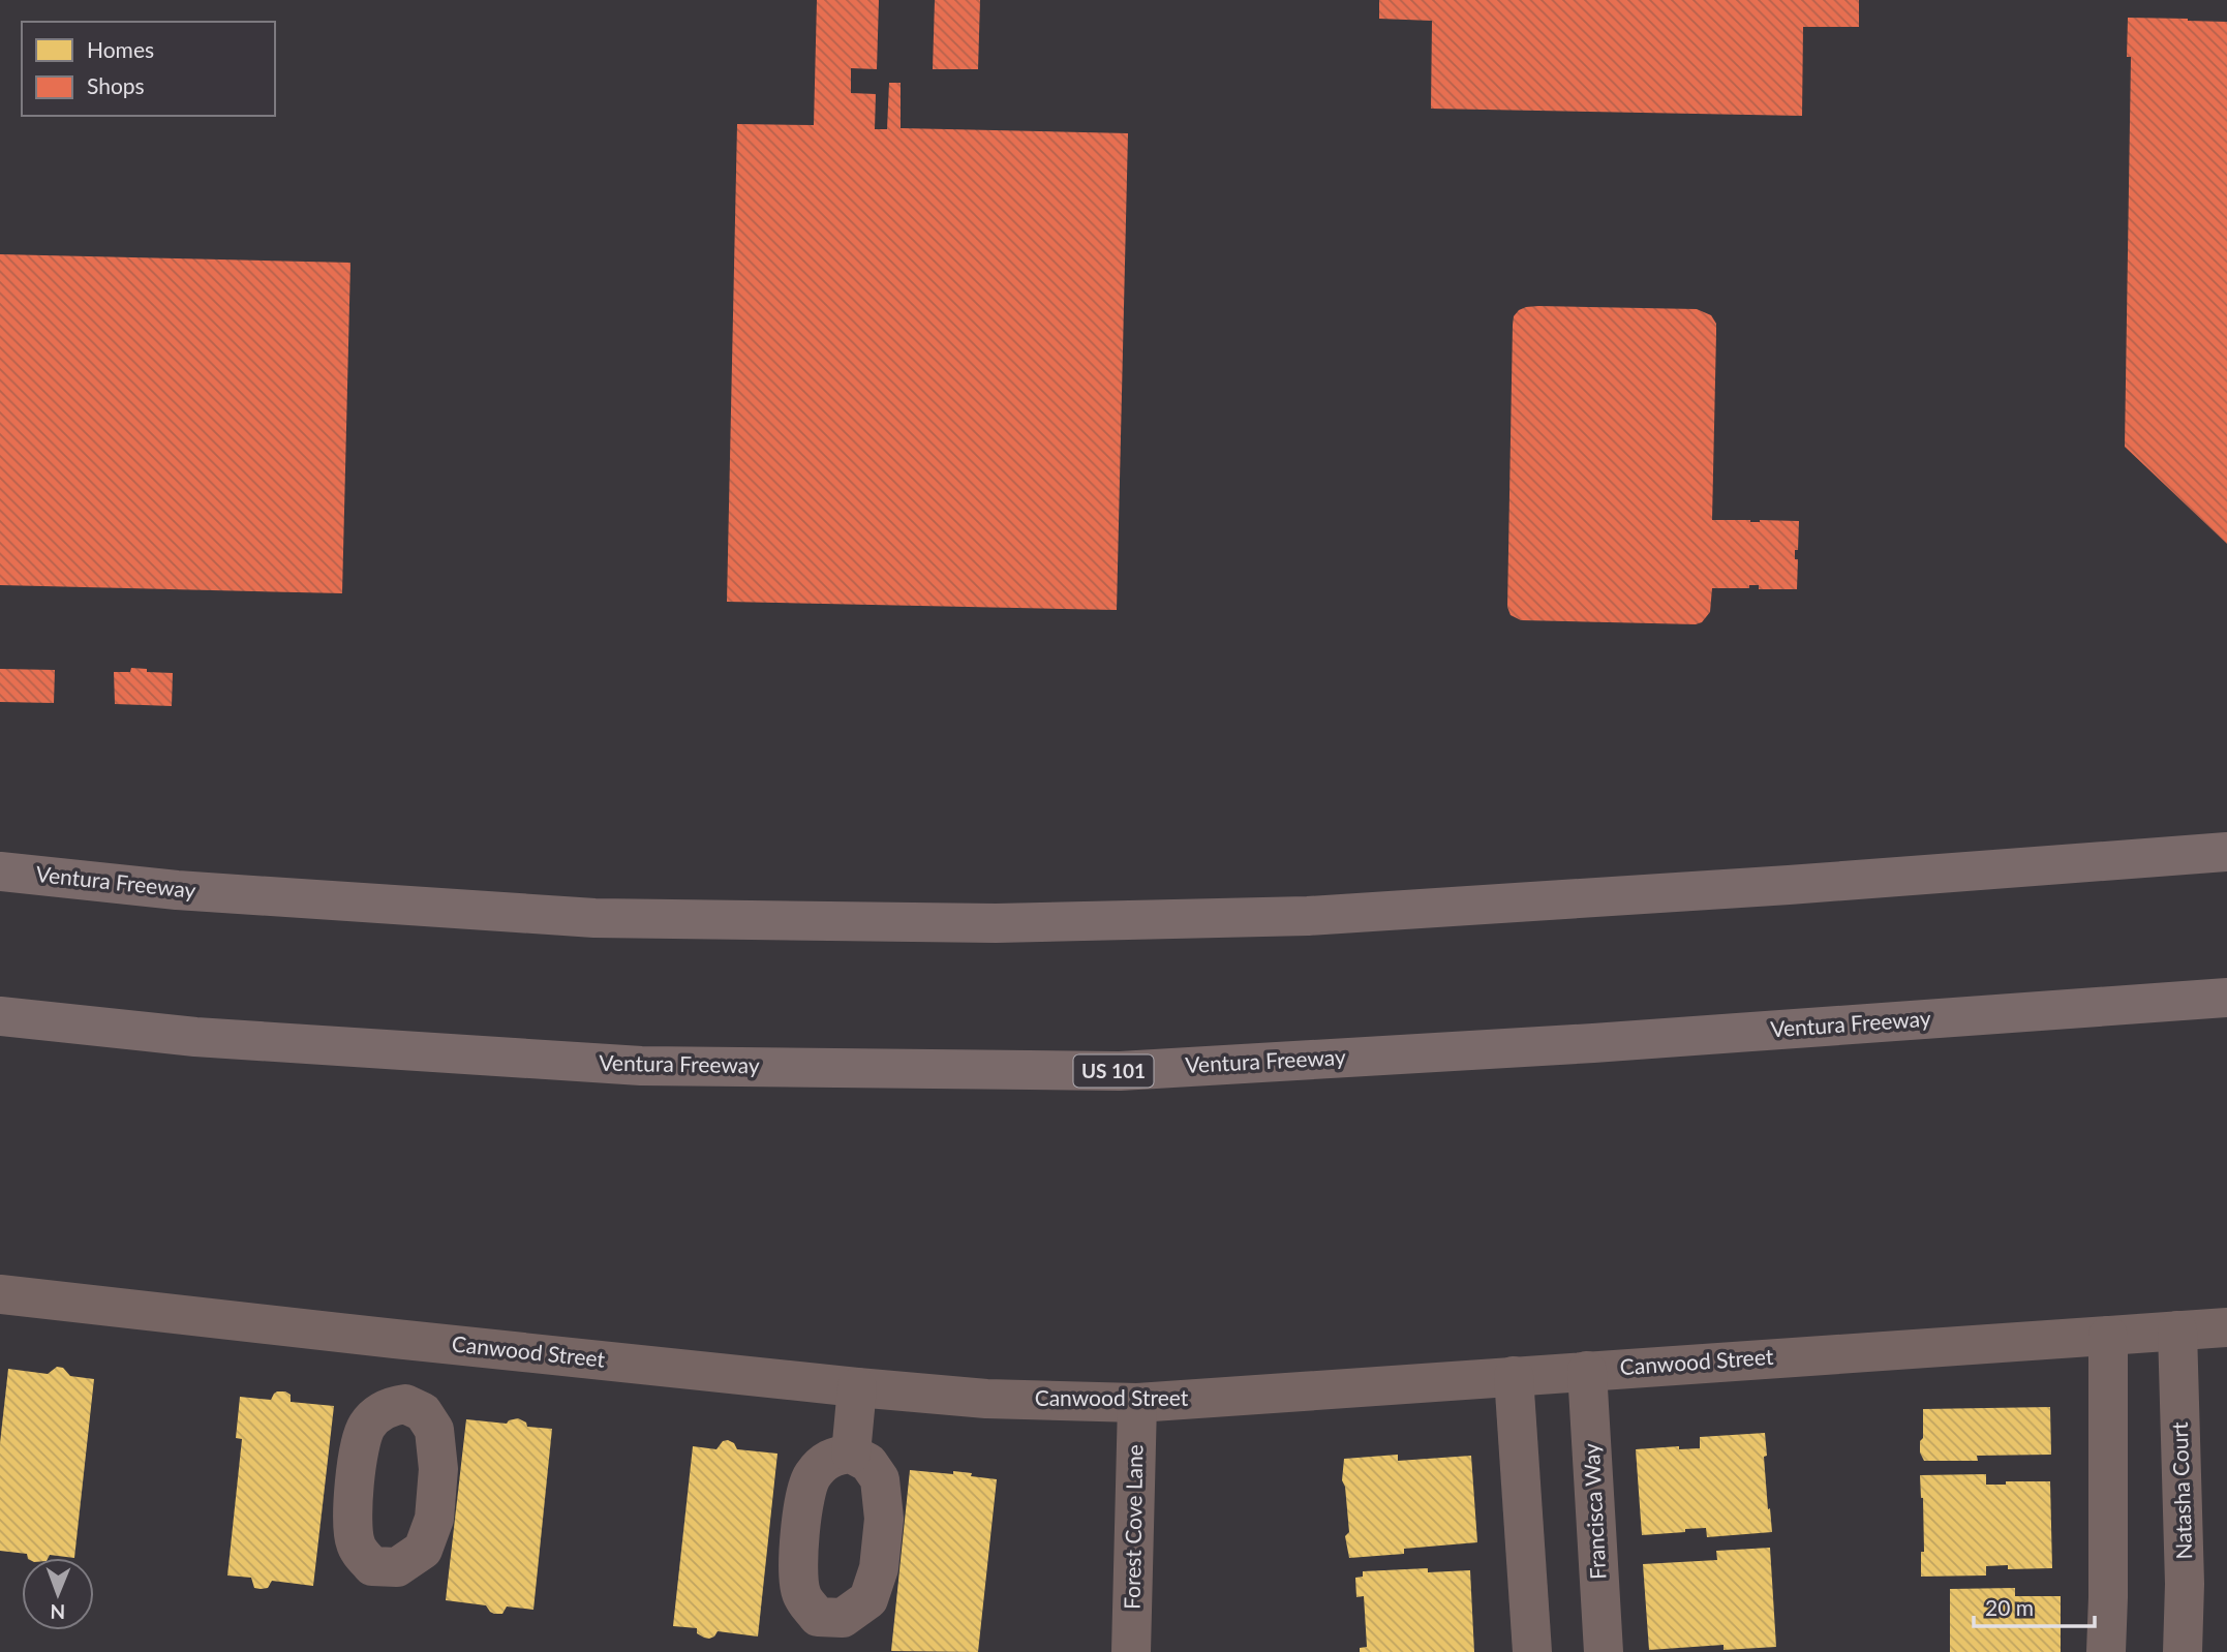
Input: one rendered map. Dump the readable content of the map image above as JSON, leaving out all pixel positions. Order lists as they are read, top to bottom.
{
  "streets": {
    "highway": ["Ventura Freeway", "US 101"],
    "street": [
      "Canwood Street",
      "Natasha Court",
      "Francisca Way",
      "Forest Cove Lane"
    ]
  },
  "crossings": [
    ["Canwood Street", "Natasha Court"],
    ["Canwood Street", "Francisca Way"],
    ["Canwood Street", "Forest Cove Lane"]
  ],
  "legend": ["Homes", "Shops"],
  "scale_bar": "20 m",
  "north": "bottom"
}
